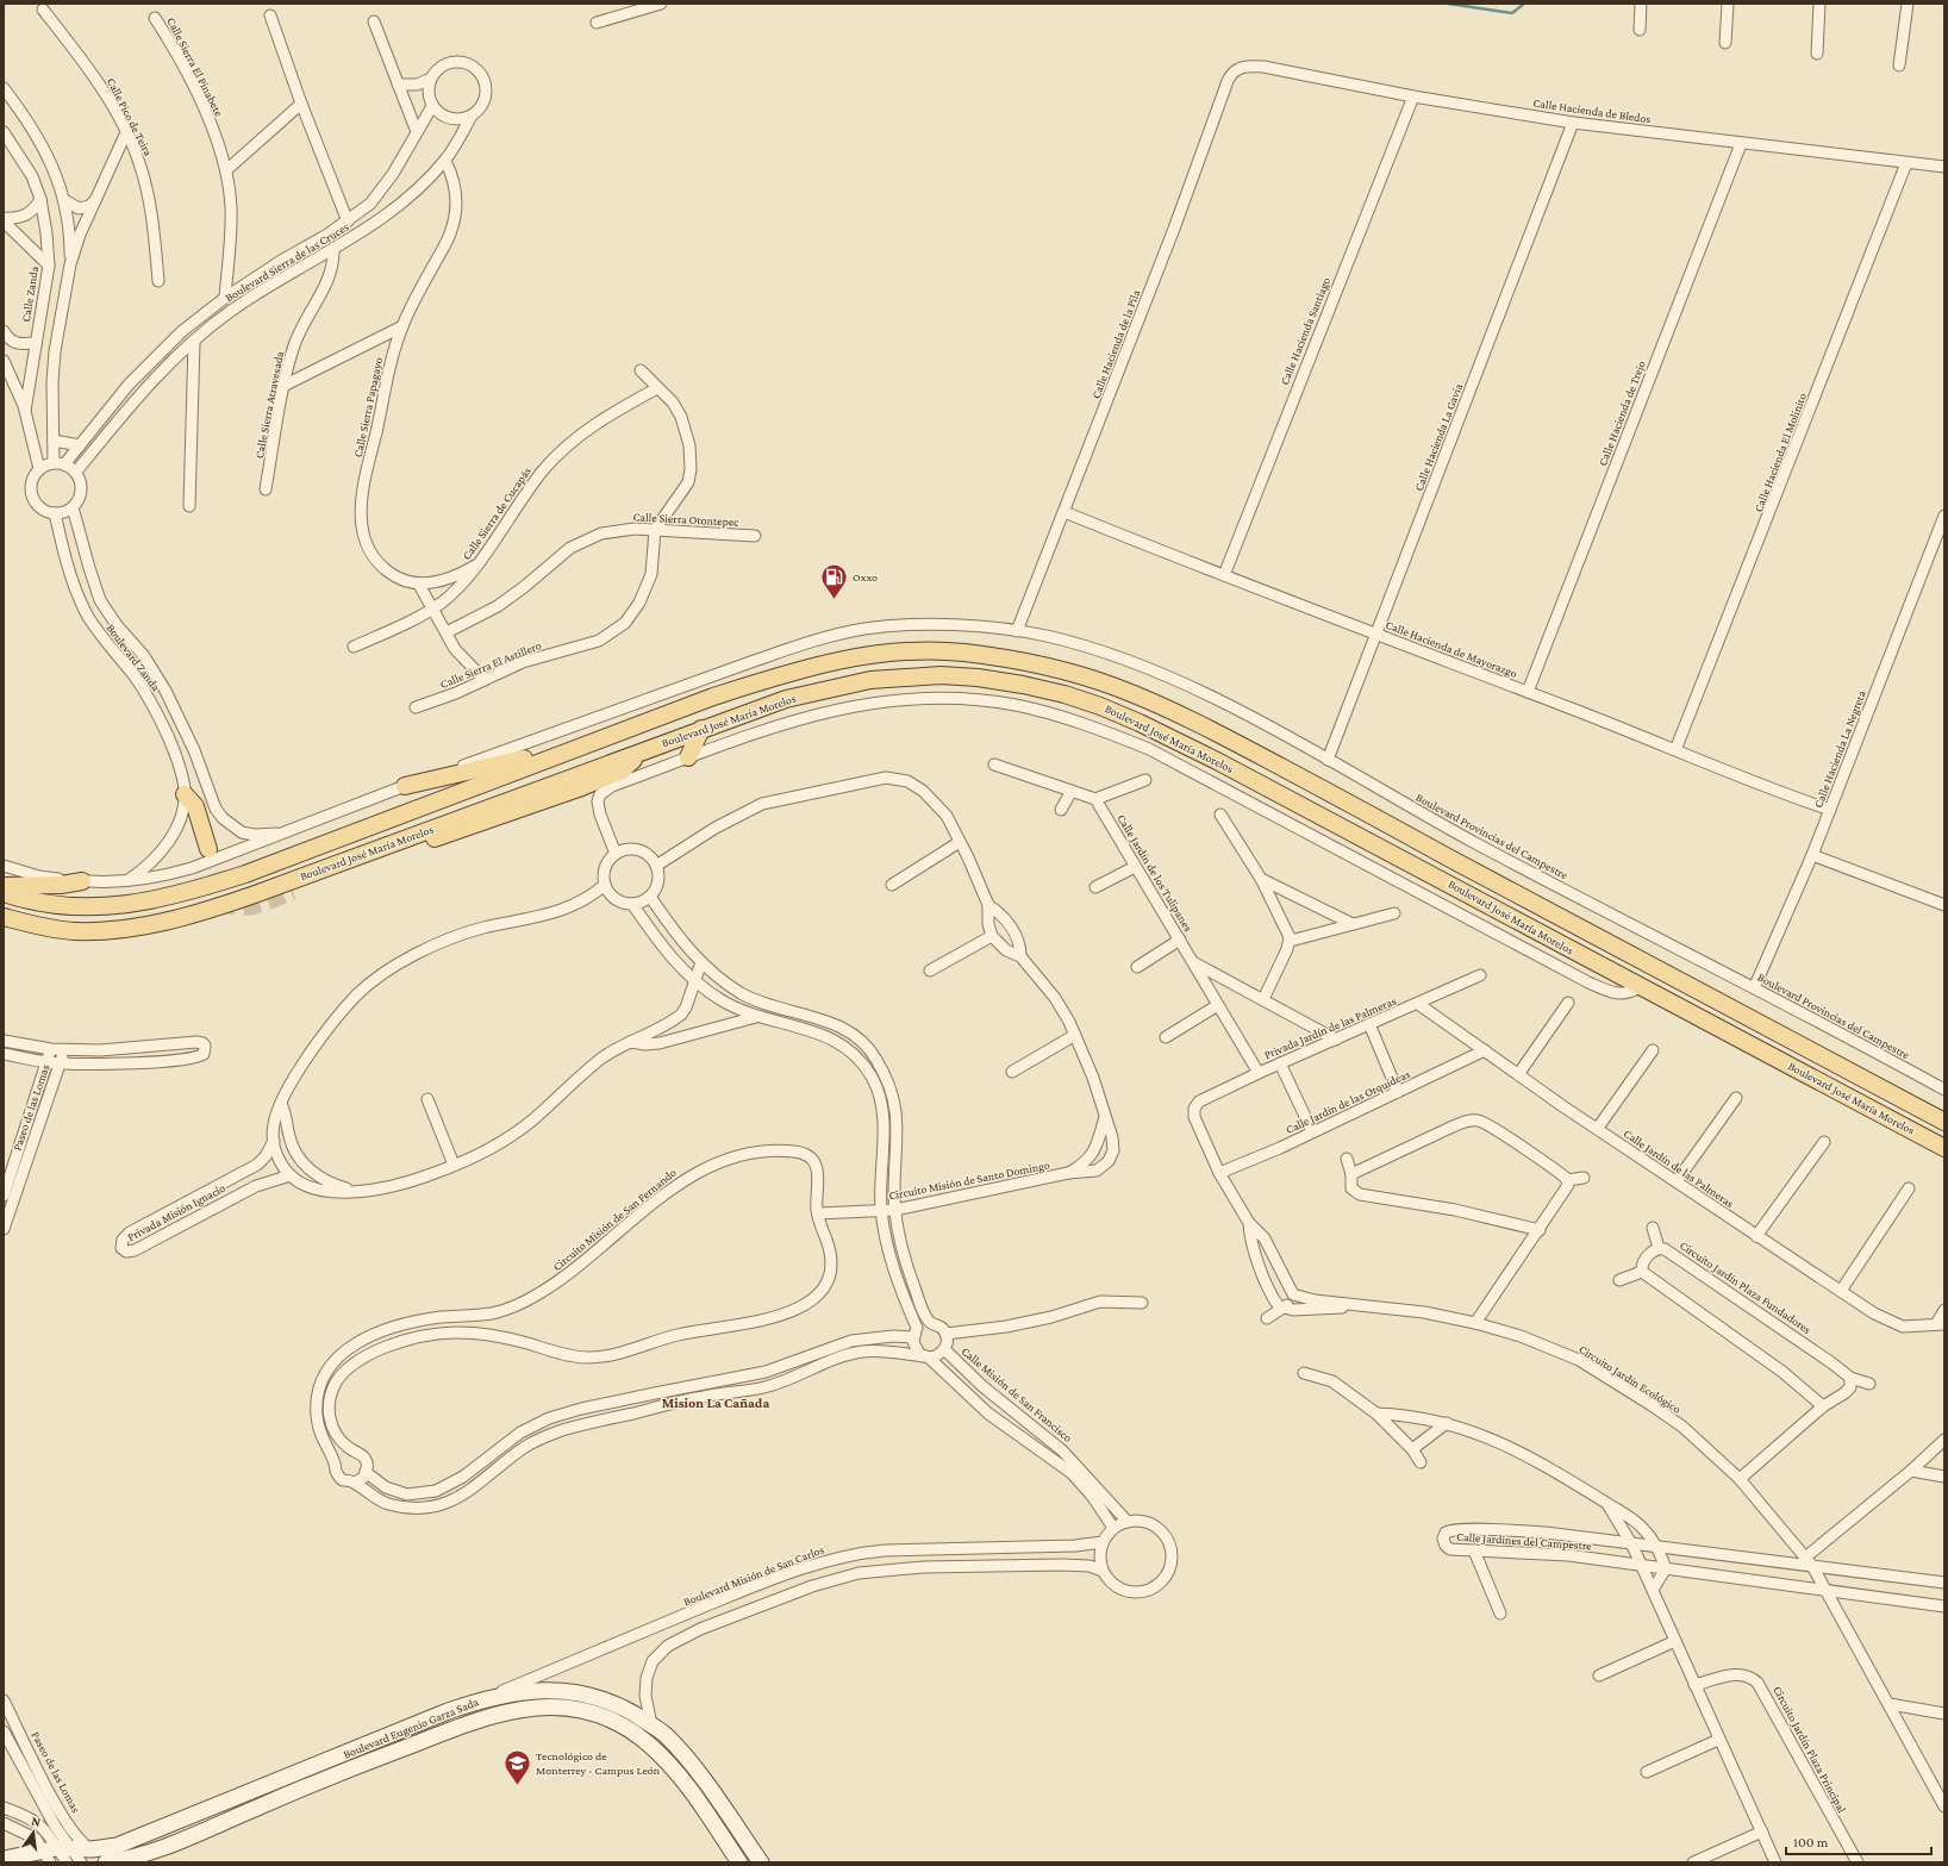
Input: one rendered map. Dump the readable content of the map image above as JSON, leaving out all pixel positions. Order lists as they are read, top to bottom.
{
  "streets": {
    "main road": ["Boulevard José María Morelos"],
    "street": [
      "Calle Sierra El Pinabete",
      "Calle Hacienda de Bledos",
      "Calle Pico de Teira",
      "Boulevard Sierra de las Cruces",
      "Calle Zanda",
      "Calle Hacienda Santiago",
      "Calle Hacienda de la Pila",
      "Calle Sierra Atravesada",
      "Calle Sierra Papagayo",
      "Calle Hacienda de Trejo",
      "Calle Hacienda La Gavia",
      "Calle Hacienda El Molinito",
      "Calle Sierra de Cucapás",
      "Calle Sierra Otontepec",
      "Calle Hacienda de Mayorazgo",
      "Boulevard Zanda",
      "Calle Sierra El Astillero",
      "Calle Hacienda La Negreta",
      "Boulevard Provincias del Campestre",
      "Calle Jardín de los Tulipanes",
      "Privada Jardín de las Palmeras",
      "Calle Jardín de las Orquídeas",
      "Paseo de las Lomas",
      "Calle Jardín de las Palmeras",
      "Circuito Misión de Santo Domingo",
      "Privada Misión Ignacio",
      "Circuito Misión de San Fernando",
      "Circuito Jardín Plaza Fundadores",
      "Circuito Jardín Ecológico",
      "Calle Misión de San Francisco",
      "Calle Jardines del Campestre",
      "Boulevard Misión de San Carlos",
      "Boulevard Eugenio Garza Sada",
      "Circuito Jardín Plaza Principal"
    ]
  },
  "crossings": [
    ["Calle Sierra El Pinabete", "Boulevard Sierra de las Cruces"],
    ["Calle Hacienda de Bledos", "Calle Hacienda Santiago"],
    ["Calle Hacienda de Bledos", "Calle Hacienda de la Pila"],
    ["Calle Hacienda de Bledos", "Calle Hacienda de Trejo"],
    ["Calle Hacienda de Bledos", "Calle Hacienda La Gavia"],
    ["Calle Hacienda de Bledos", "Calle Hacienda El Molinito"],
    ["Boulevard Sierra de las Cruces", "Calle Zanda"],
    ["Boulevard Sierra de las Cruces", "Calle Sierra Atravesada"],
    ["Boulevard Sierra de las Cruces", "Calle Sierra Papagayo"],
    ["Boulevard Sierra de las Cruces", "Boulevard Zanda"],
    ["Calle Zanda", "Boulevard Zanda"],
    ["Calle Hacienda Santiago", "Calle Hacienda de Mayorazgo"],
    ["Calle Hacienda de la Pila", "Calle Hacienda de Mayorazgo"],
    ["Calle Hacienda de la Pila", "Boulevard Provincias del Campestre"],
    ["Calle Hacienda de Trejo", "Calle Hacienda de Mayorazgo"],
    ["Calle Hacienda La Gavia", "Calle Hacienda de Mayorazgo"],
    ["Calle Hacienda La Gavia", "Boulevard Provincias del Campestre"],
    ["Calle Hacienda El Molinito", "Calle Hacienda de Mayorazgo"],
    ["Calle Sierra Otontepec", "Calle Sierra El Astillero"],
    ["Calle Hacienda de Mayorazgo", "Calle Hacienda La Negreta"],
    ["Boulevard Zanda", "Boulevard Provincias del Campestre"],
    ["Calle Hacienda La Negreta", "Boulevard Provincias del Campestre"],
    ["Calle Jardín de los Tulipanes", "Privada Jardín de las Palmeras"],
    ["Privada Jardín de las Palmeras", "Calle Jardín de las Orquídeas"],
    ["Privada Jardín de las Palmeras", "Calle Jardín de las Palmeras"],
    ["Calle Jardín de las Orquídeas", "Calle Jardín de las Palmeras"],
    ["Paseo de las Lomas", "Boulevard Eugenio Garza Sada"],
    ["Circuito Misión de Santo Domingo", "Circuito Misión de San Fernando"],
    ["Circuito Misión de San Fernando", "Calle Misión de San Francisco"],
    ["Circuito Jardín Ecológico", "Calle Jardines del Campestre"],
    ["Calle Misión de San Francisco", "Boulevard Misión de San Carlos"],
    ["Boulevard Misión de San Carlos", "Boulevard Eugenio Garza Sada"]
  ],
  "districts": ["Mision La Cañada"],
  "places": {
    "fuel station": ["Oxxo"],
    "school or university": ["Tecnológico de Monterrey - Campus León"]
  },
  "scale_bar": "100 m",
  "north": "top"
}
